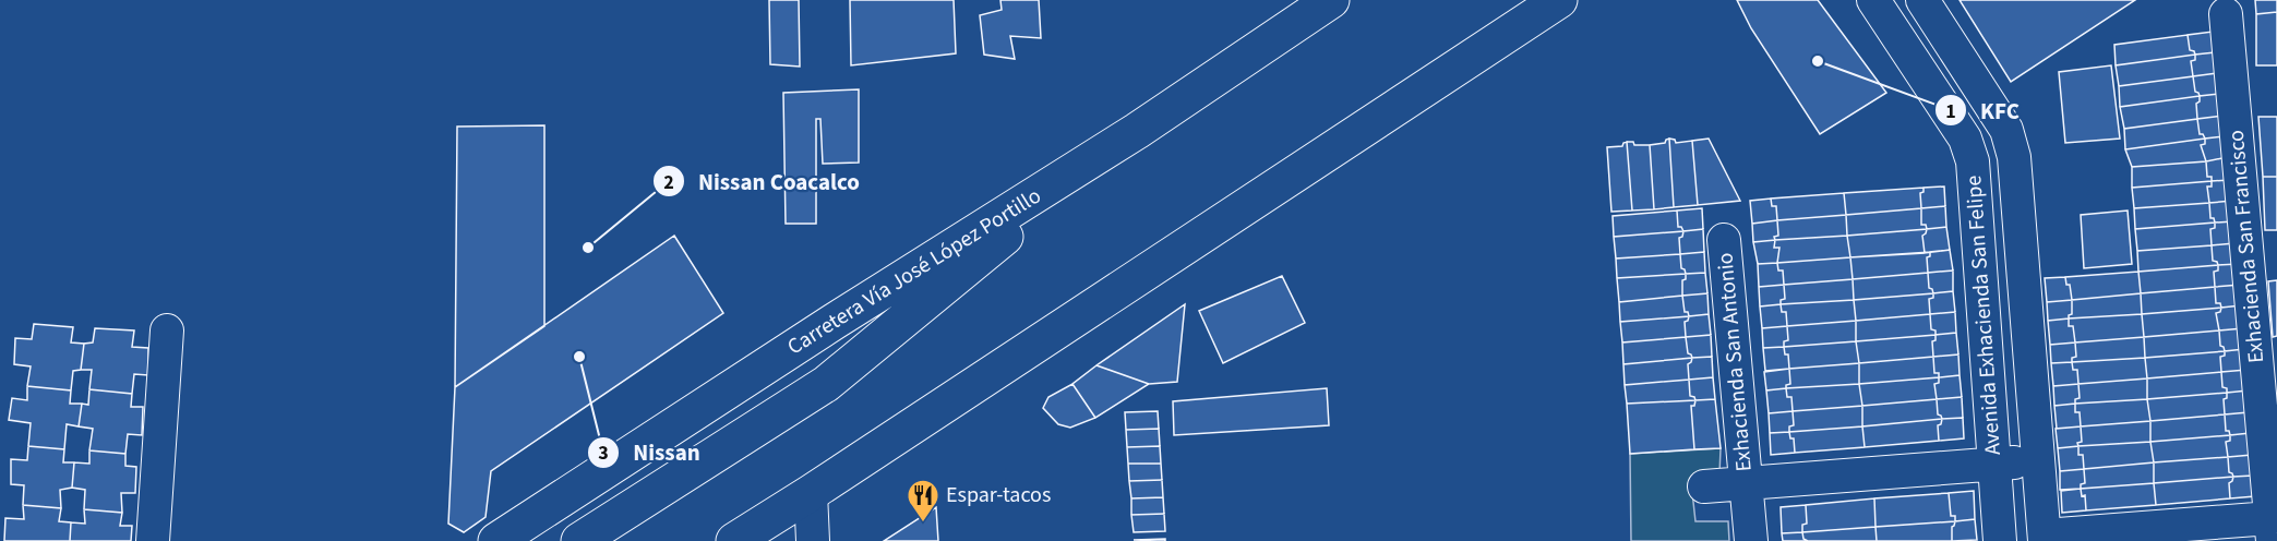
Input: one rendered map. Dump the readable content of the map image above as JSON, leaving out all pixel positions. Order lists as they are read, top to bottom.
{
  "streets": {
    "main road": ["Carretera Vía José López Portillo"],
    "street": ["Exhacienda San Francisco", "Avenida Exhacienda San Felipe", "Exhacienda San Antonio"]
  },
  "crossings": [
    ["Exhacienda San Francisco", "Avenida Exhacienda San Felipe"],
    ["Avenida Exhacienda San Felipe", "Exhacienda San Antonio"]
  ],
  "places": {
    "other": ["KFC", "Nissan Coacalco", "Nissan"],
    "restaurant": ["Espar-tacos"]
  }
}
